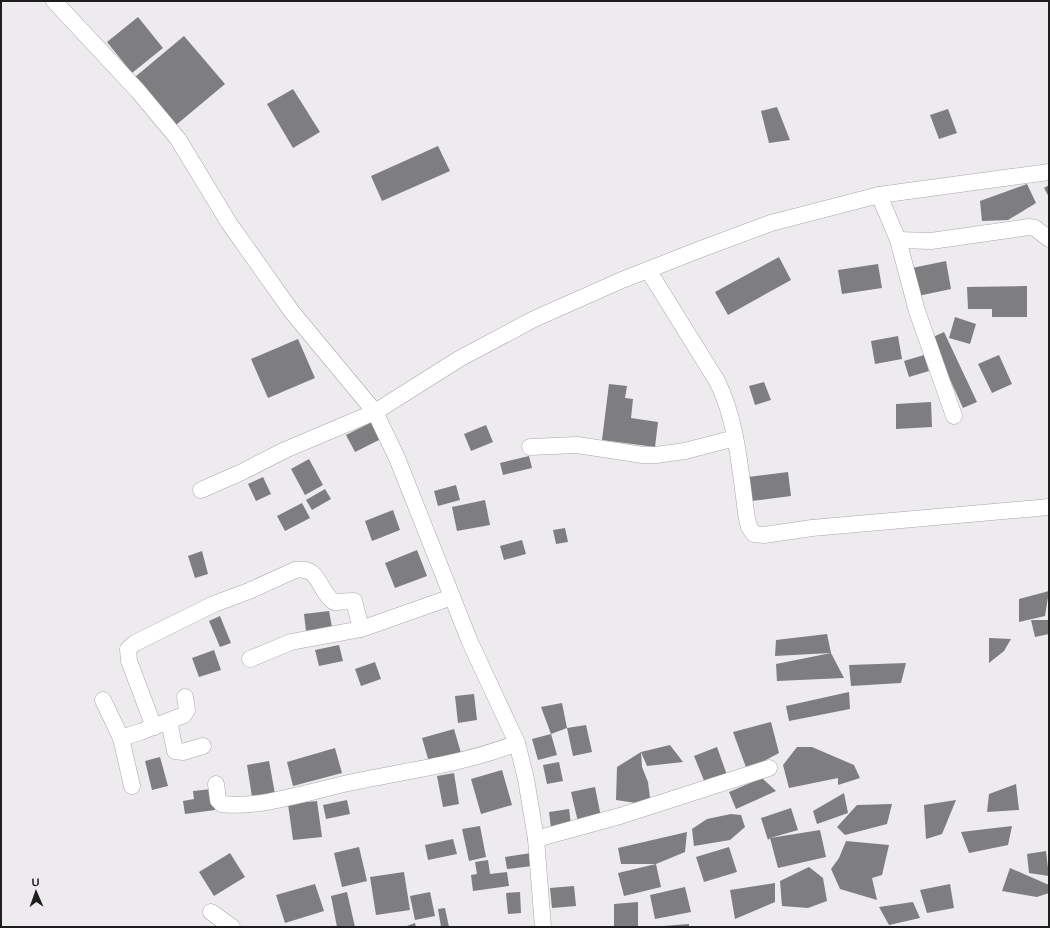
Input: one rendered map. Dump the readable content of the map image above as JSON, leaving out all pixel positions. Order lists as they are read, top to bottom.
{
  "north": "top"
}
